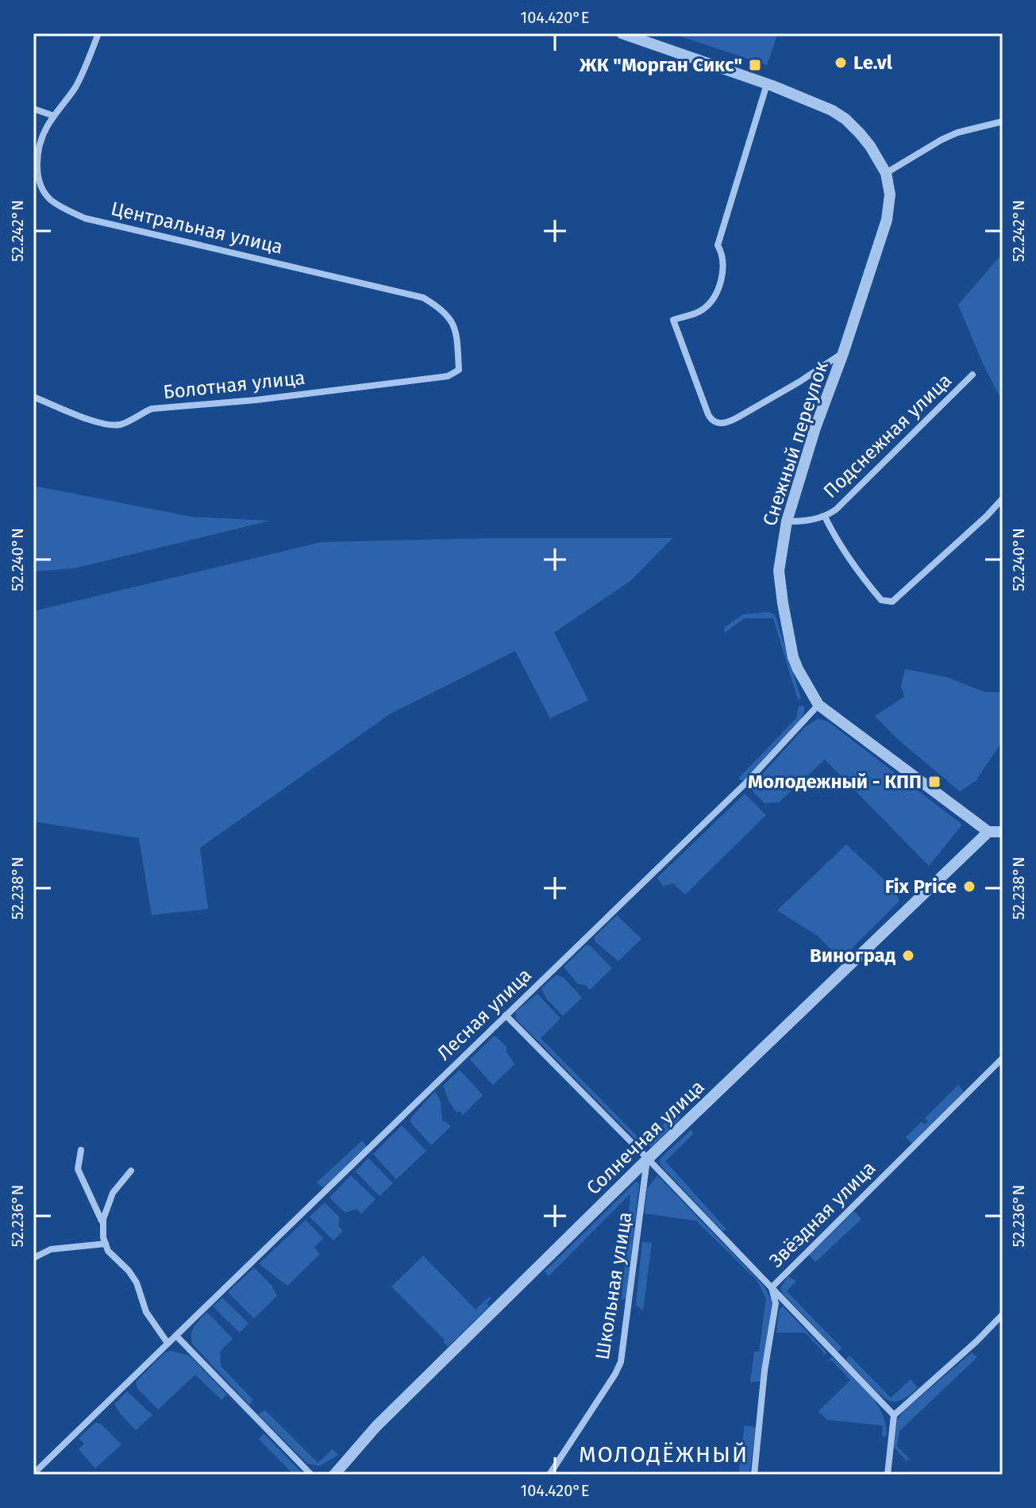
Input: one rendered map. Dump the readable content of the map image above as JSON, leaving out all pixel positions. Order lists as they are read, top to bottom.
{
  "streets": {
    "street": [
      "Центральная улица",
      "Болотная улица",
      "Подснежная улица",
      "Снежный переулок",
      "Лесная улица",
      "Солнечная улица",
      "Звёздная улица",
      "Школьная улица"
    ]
  },
  "crossings": [
    ["Центральная улица", "Болотная улица"],
    ["Подснежная улица", "Снежный переулок"],
    ["Снежный переулок", "Лесная улица"],
    ["Снежный переулок", "Солнечная улица"],
    ["Солнечная улица", "Школьная улица"]
  ],
  "districts": ["МОЛОДЁЖНЫЙ"],
  "places": {
    "other": ["Le.vl", "Fix Price", "Виноград"],
    "transit": ["ЖК \"Морган Сикс\"", "Молодежный - КПП"]
  },
  "coordinates": [
    "104.420°E",
    "52.242°N",
    "52.240°N",
    "52.238°N",
    "52.236°N"
  ]
}
